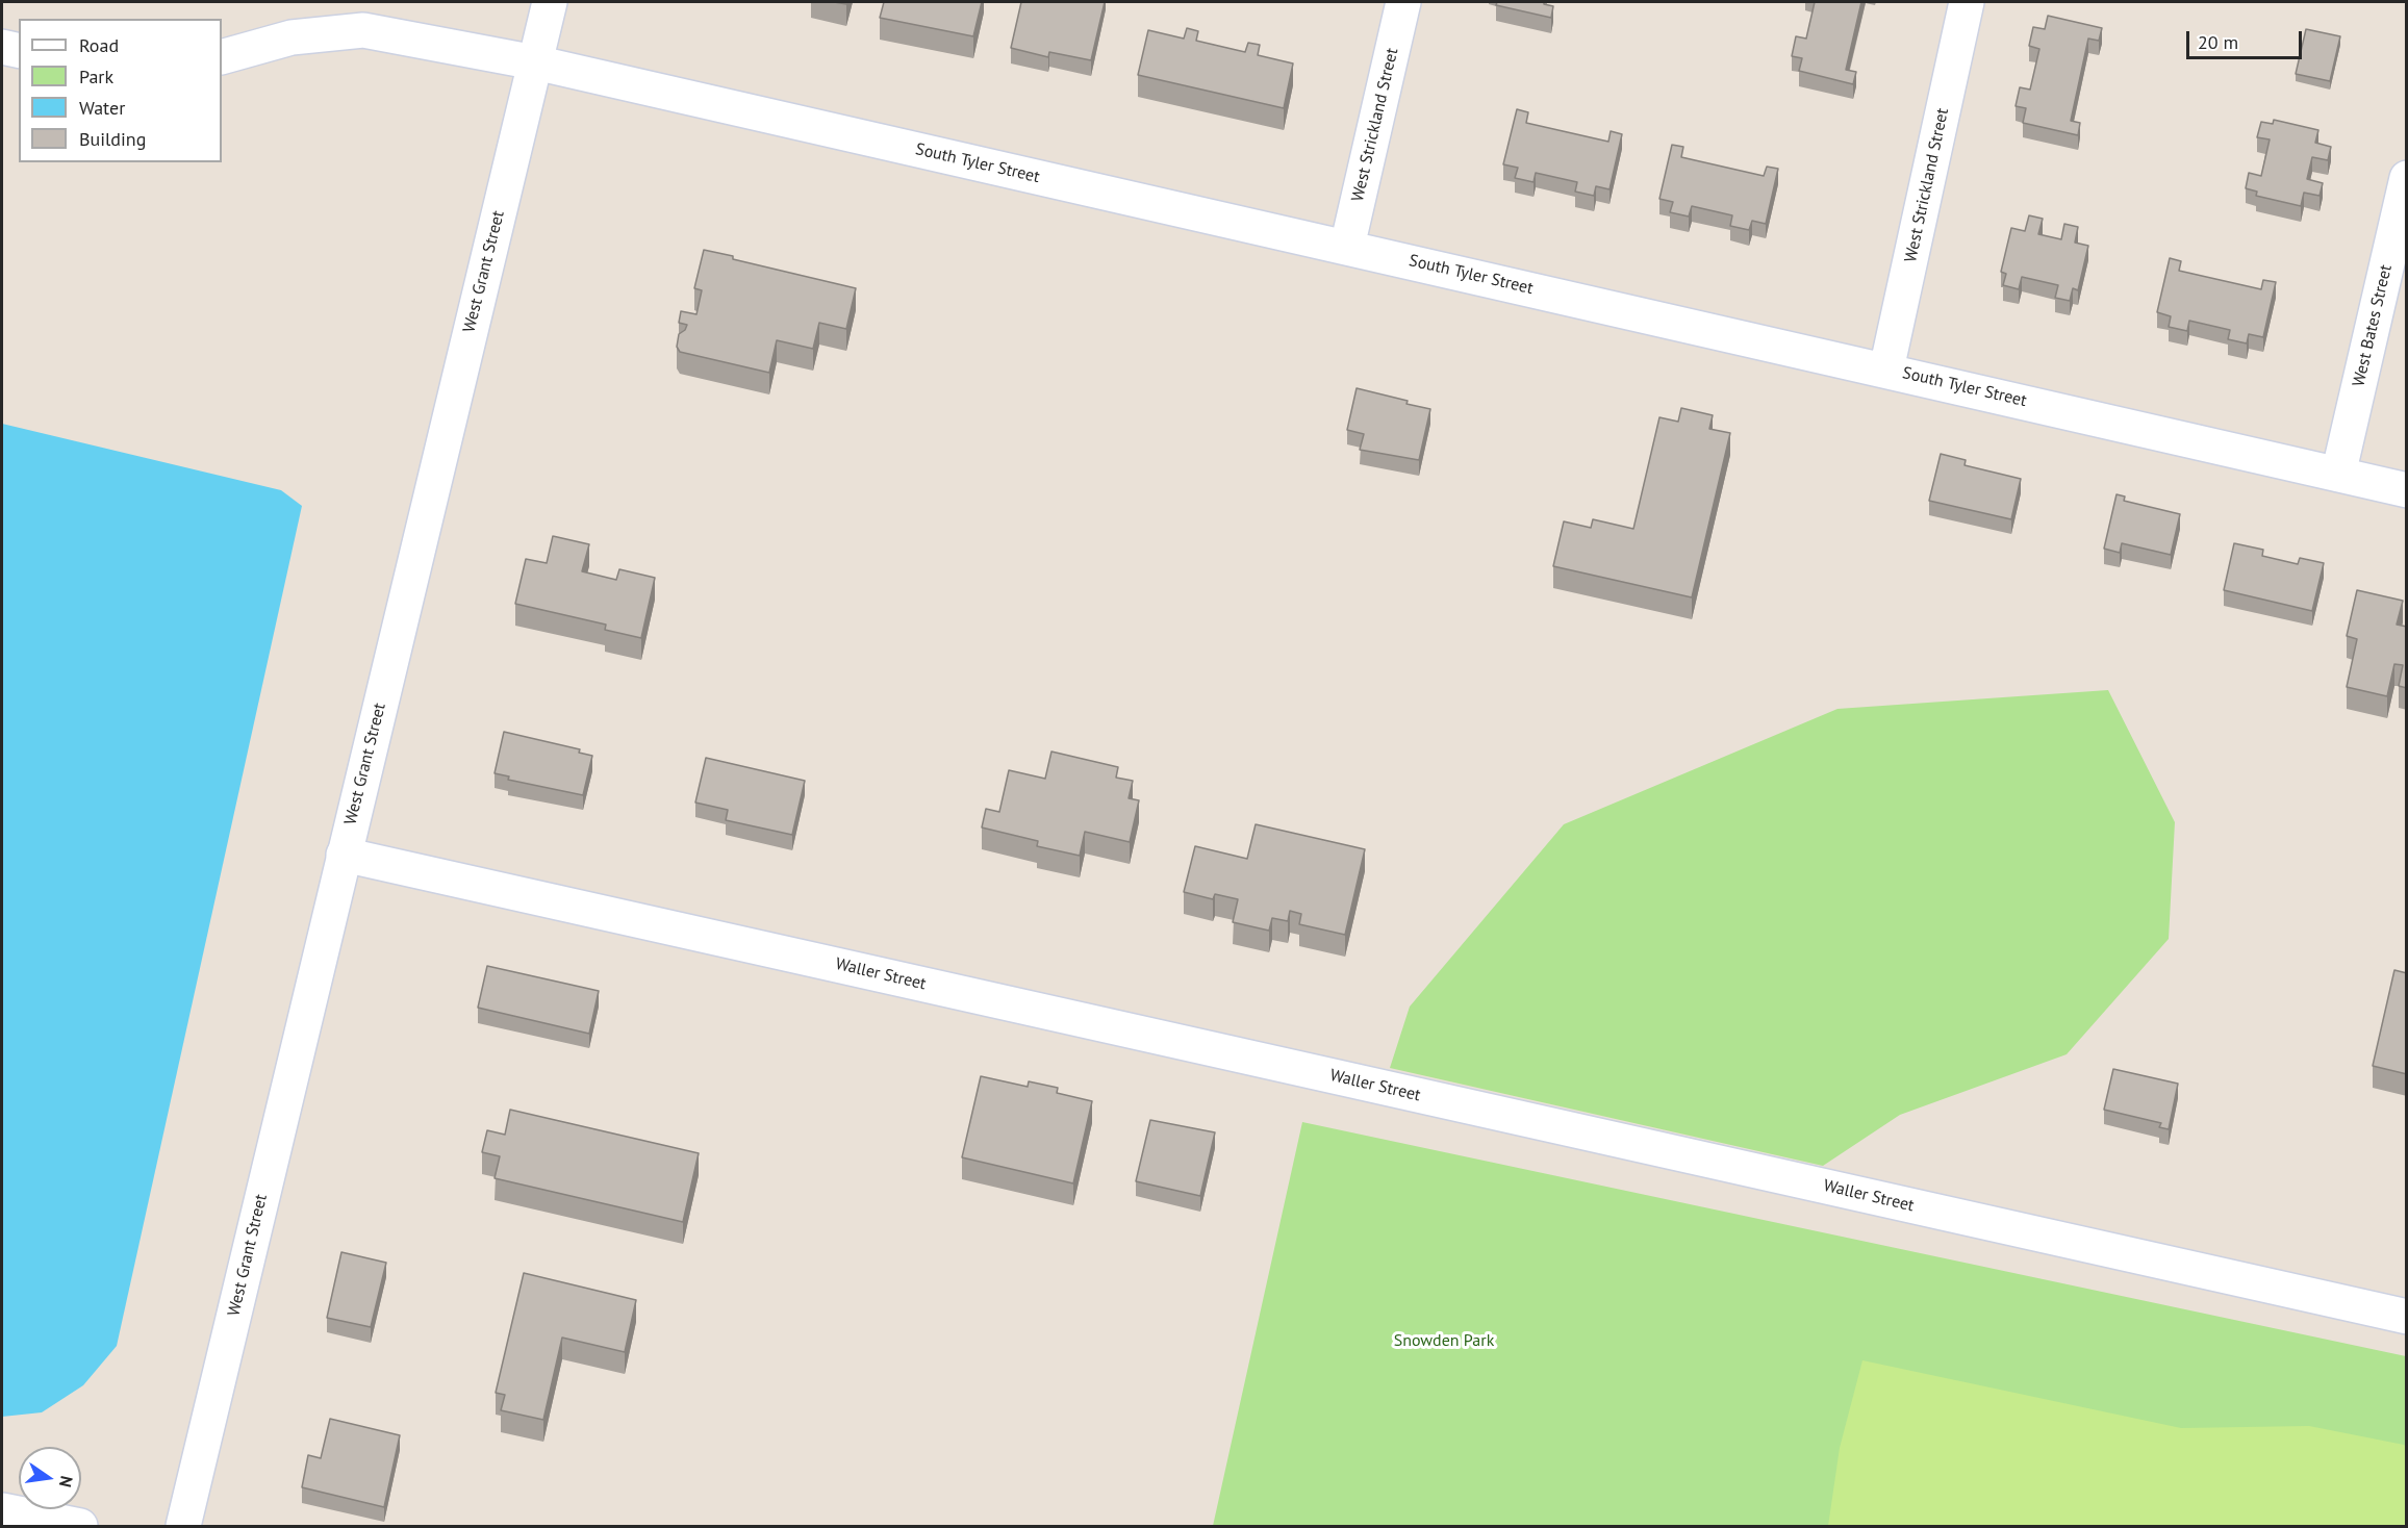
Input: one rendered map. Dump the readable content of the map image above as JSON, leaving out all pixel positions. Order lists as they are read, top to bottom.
{
  "streets": {
    "street": [
      "West Strickland Street",
      "South Tyler Street",
      "West Grant Street",
      "West Bates Street",
      "Waller Street"
    ]
  },
  "crossings": [
    ["West Strickland Street", "South Tyler Street"],
    ["South Tyler Street", "West Grant Street"],
    ["South Tyler Street", "West Bates Street"],
    ["West Grant Street", "Waller Street"]
  ],
  "parks": ["Snowden Park"],
  "legend": [
    "Road",
    "Park",
    "Water",
    "Building"
  ],
  "scale_bar": "20 m",
  "north": "right"
}
